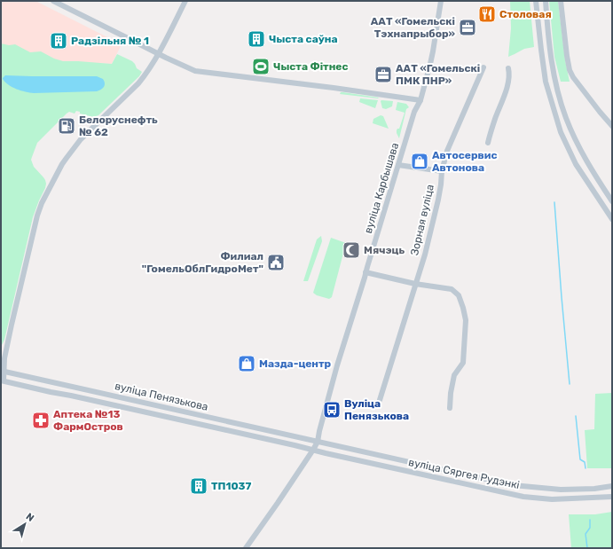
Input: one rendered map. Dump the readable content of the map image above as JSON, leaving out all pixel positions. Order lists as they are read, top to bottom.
{
  "streets": {
    "street": [
      "вуліца Карбышава",
      "Зорная вуліца",
      "вуліца Пенязькова",
      "вуліца Сяргея Рудэнкі"
    ]
  },
  "crossings": [
    ["вуліца Карбышава", "вуліца Пенязькова"],
    ["вуліца Карбышава", "вуліца Сяргея Рудэнкі"],
    ["вуліца Пенязькова", "вуліца Сяргея Рудэнкі"]
  ],
  "places": {
    "restaurant": ["Столовая"],
    "office": ["ААТ «Гомельскі Тэхнапрыбор»", "ААТ «Гомельскі ПМК ПНР»"],
    "building": ["Чыста саўна", "Радзільня № 1", "ТП1037"],
    "sports": ["Чыста Фітнес"],
    "fuel station": ["Белоруснефть № 62"],
    "shop": ["Автосервис Автонова", "Мазда-центр"],
    "mosque": ["Мячэць"],
    "public building": ["Филиал \"ГомельОблГидроМет\""],
    "bus stop": ["Вуліца Пенязькова"],
    "pharmacy": ["Аптека №13 ФармОстров"]
  },
  "north": "top right"
}
